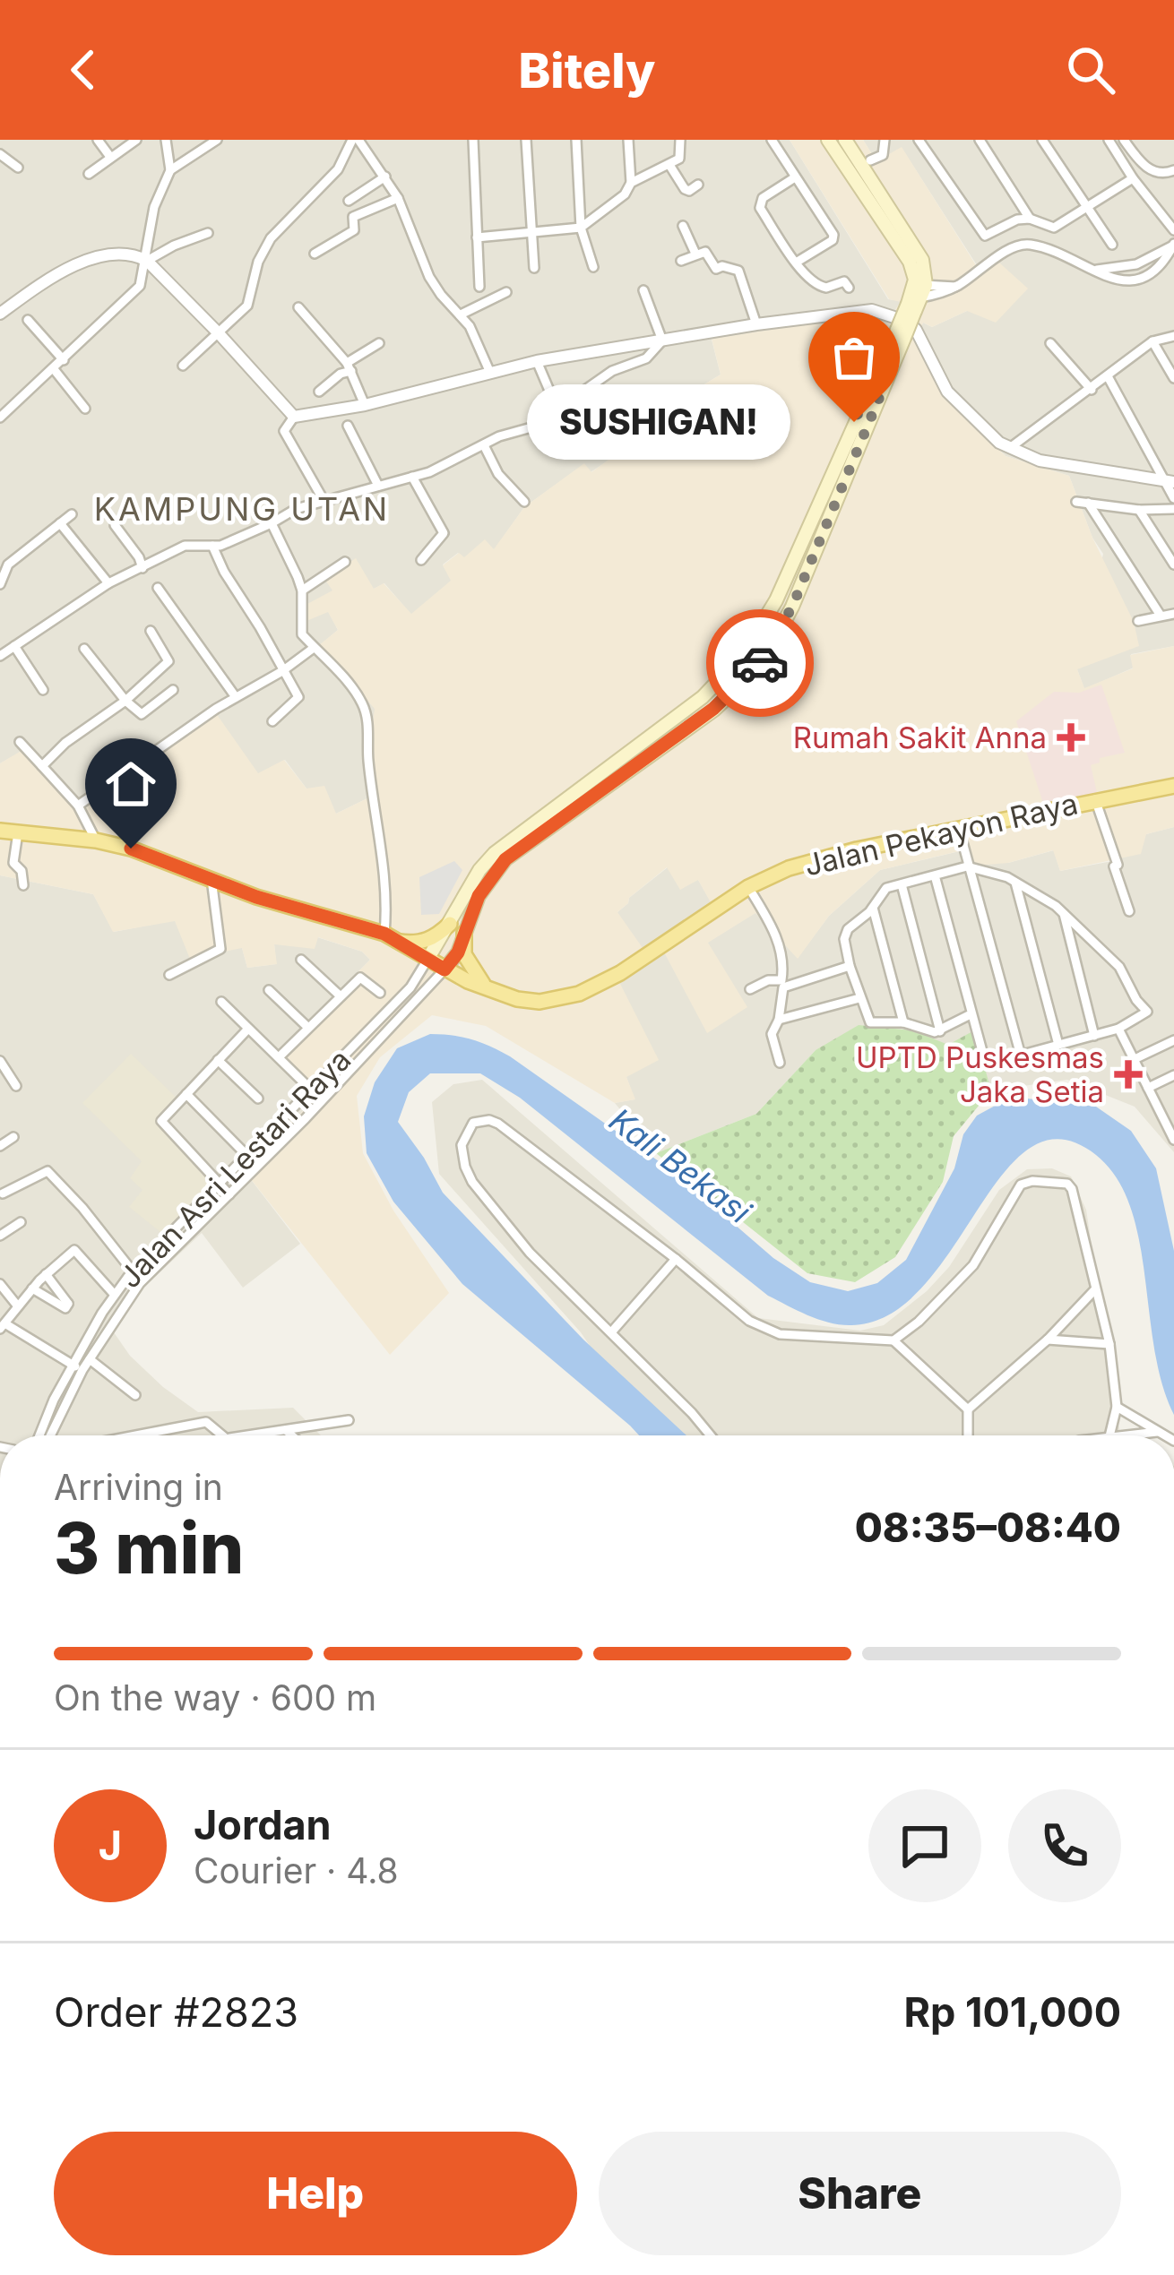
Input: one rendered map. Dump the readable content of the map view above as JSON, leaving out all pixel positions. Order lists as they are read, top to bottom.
{
  "streets": {
    "main road": ["Jalan Pekayon Raya"],
    "street": ["Jalan Asri Lestari Raya"]
  },
  "crossings": [
    ["Jalan Pekayon Raya", "Jalan Asri Lestari Raya"]
  ],
  "districts": ["KAMPUNG UTAN"],
  "water": ["Kali Bekasi"],
  "places": {
    "other": ["SUSHIGAN!"],
    "health": ["Rumah Sakit Anna", "UPTD Puskesmas Jaka Setia"]
  },
  "page": {
    "header": "Bitely",
    "bubble": "SUSHIGAN!",
    "heading": ["3 min", "Arriving in", "08:35–08:40"],
    "panel": [
      "Jordan",
      "Courier · 4.8",
      "Order #2823",
      "Rp 101,000"
    ],
    "bar": "On the way · 600 m",
    "round": "J",
    "buttons": ["Help", "Share"]
  }
}
